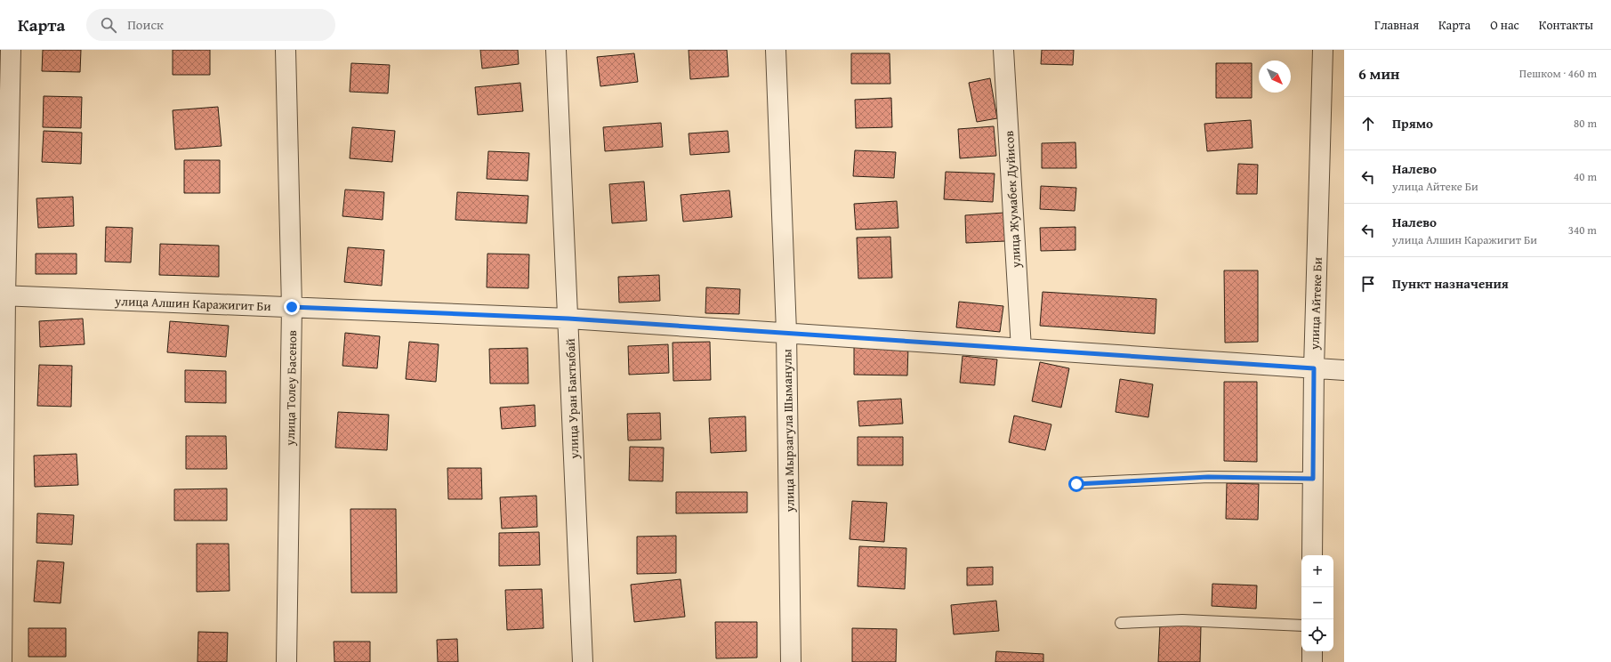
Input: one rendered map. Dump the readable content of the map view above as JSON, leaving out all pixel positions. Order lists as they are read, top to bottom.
{
  "streets": {
    "street": [
      "улица Жумабек Дуйисов",
      "улица Алшин Каражигит Би",
      "улица Айтеке Би",
      "улица Толеу Басенов",
      "улица Уран Бактыбай",
      "улица Мырзагула Шыманулы"
    ]
  },
  "crossings": [
    ["улица Жумабек Дуйисов", "улица Алшин Каражигит Би"],
    ["улица Алшин Каражигит Би", "улица Айтеке Би"],
    ["улица Алшин Каражигит Би", "улица Толеу Басенов"],
    ["улица Алшин Каражигит Би", "улица Уран Бактыбай"],
    ["улица Алшин Каражигит Би", "улица Мырзагула Шыманулы"]
  ],
  "north": "bottom right",
  "page": {
    "header": "Карта",
    "search": "Поиск",
    "nav": [
      "Главная",
      "Карта",
      "О нас",
      "Контакты"
    ],
    "heading": ["6 мин", "Пешком · 460 m"],
    "list": [
      ["Прямо", "80 m"],
      ["Налево", "улица Айтеке Би", "40 m"],
      ["Налево", "улица Алшин Каражигит Би", "340 m"],
      "Пункт назначения"
    ],
    "map_buttons": ["+", "−"]
  }
}
